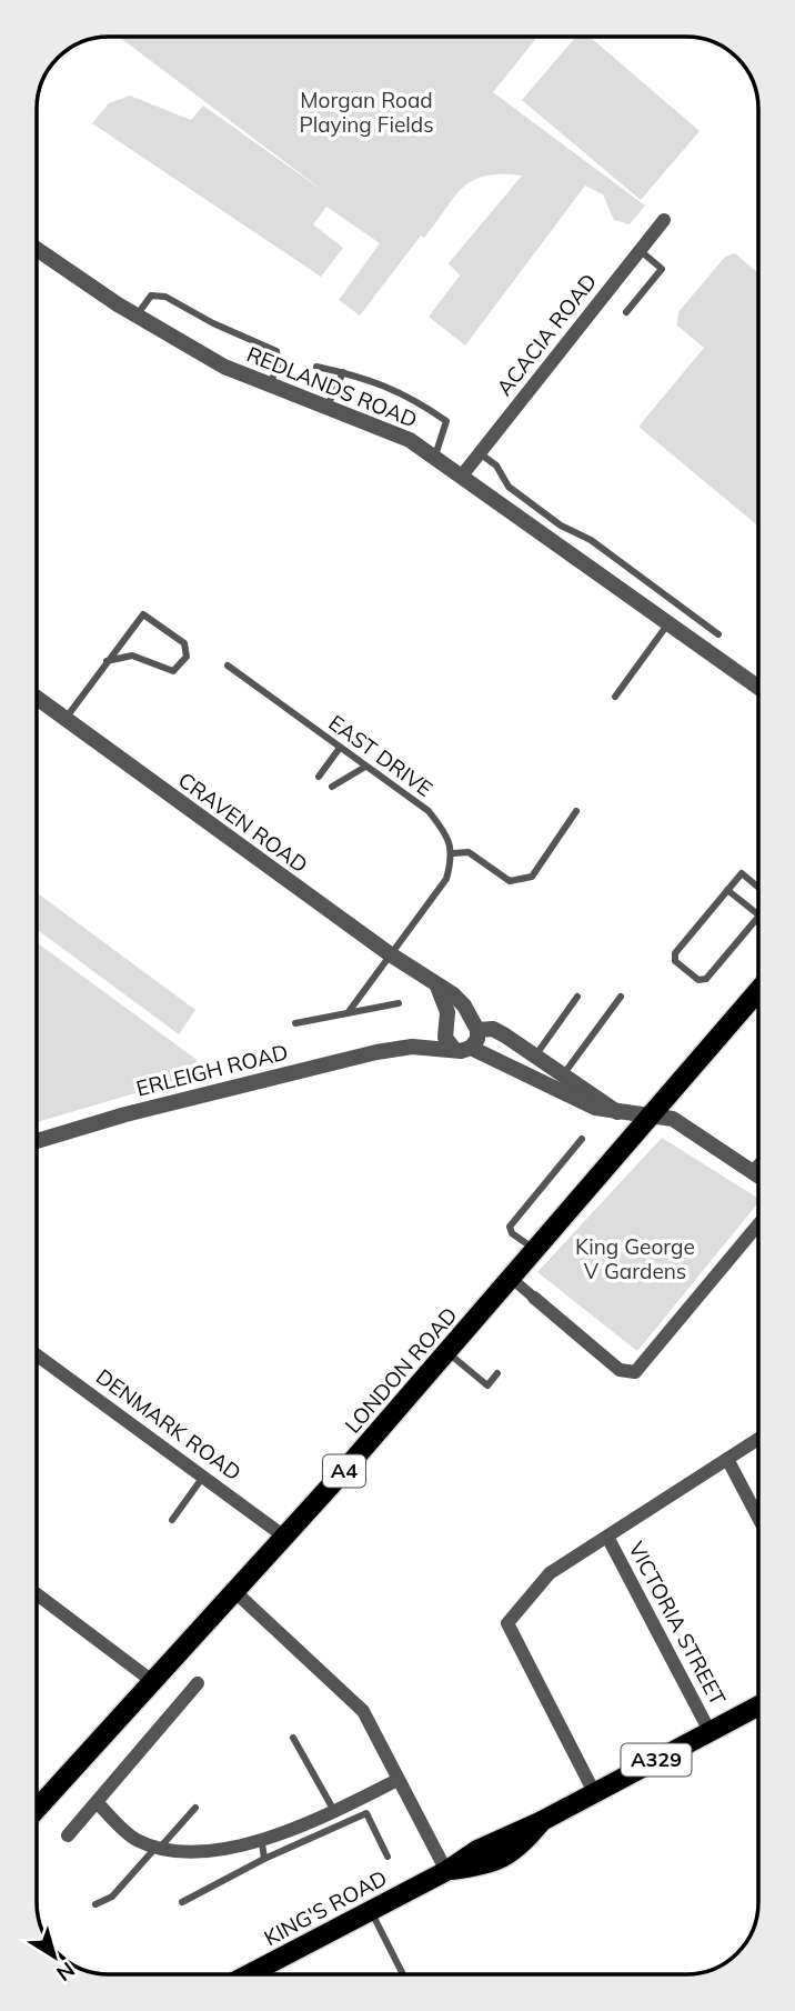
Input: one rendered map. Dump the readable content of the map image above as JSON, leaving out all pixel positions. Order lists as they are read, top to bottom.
{
  "streets": {
    "main road": [
      "LONDON ROAD",
      "A4",
      "A329",
      "KING'S ROAD"
    ],
    "street": [
      "ACACIA ROAD",
      "REDLANDS ROAD",
      "CRAVEN ROAD",
      "ERLEIGH ROAD",
      "DENMARK ROAD",
      "VICTORIA STREET"
    ],
    "lane": ["EAST DRIVE"]
  },
  "crossings": [
    ["ACACIA ROAD", "REDLANDS ROAD"],
    ["CRAVEN ROAD", "ERLEIGH ROAD"],
    ["CRAVEN ROAD", "LONDON ROAD"],
    ["LONDON ROAD", "DENMARK ROAD"],
    ["VICTORIA STREET", "KING'S ROAD"]
  ],
  "parks": ["Morgan Road Playing Fields", "King George V Gardens"],
  "north": "bottom right"
}
